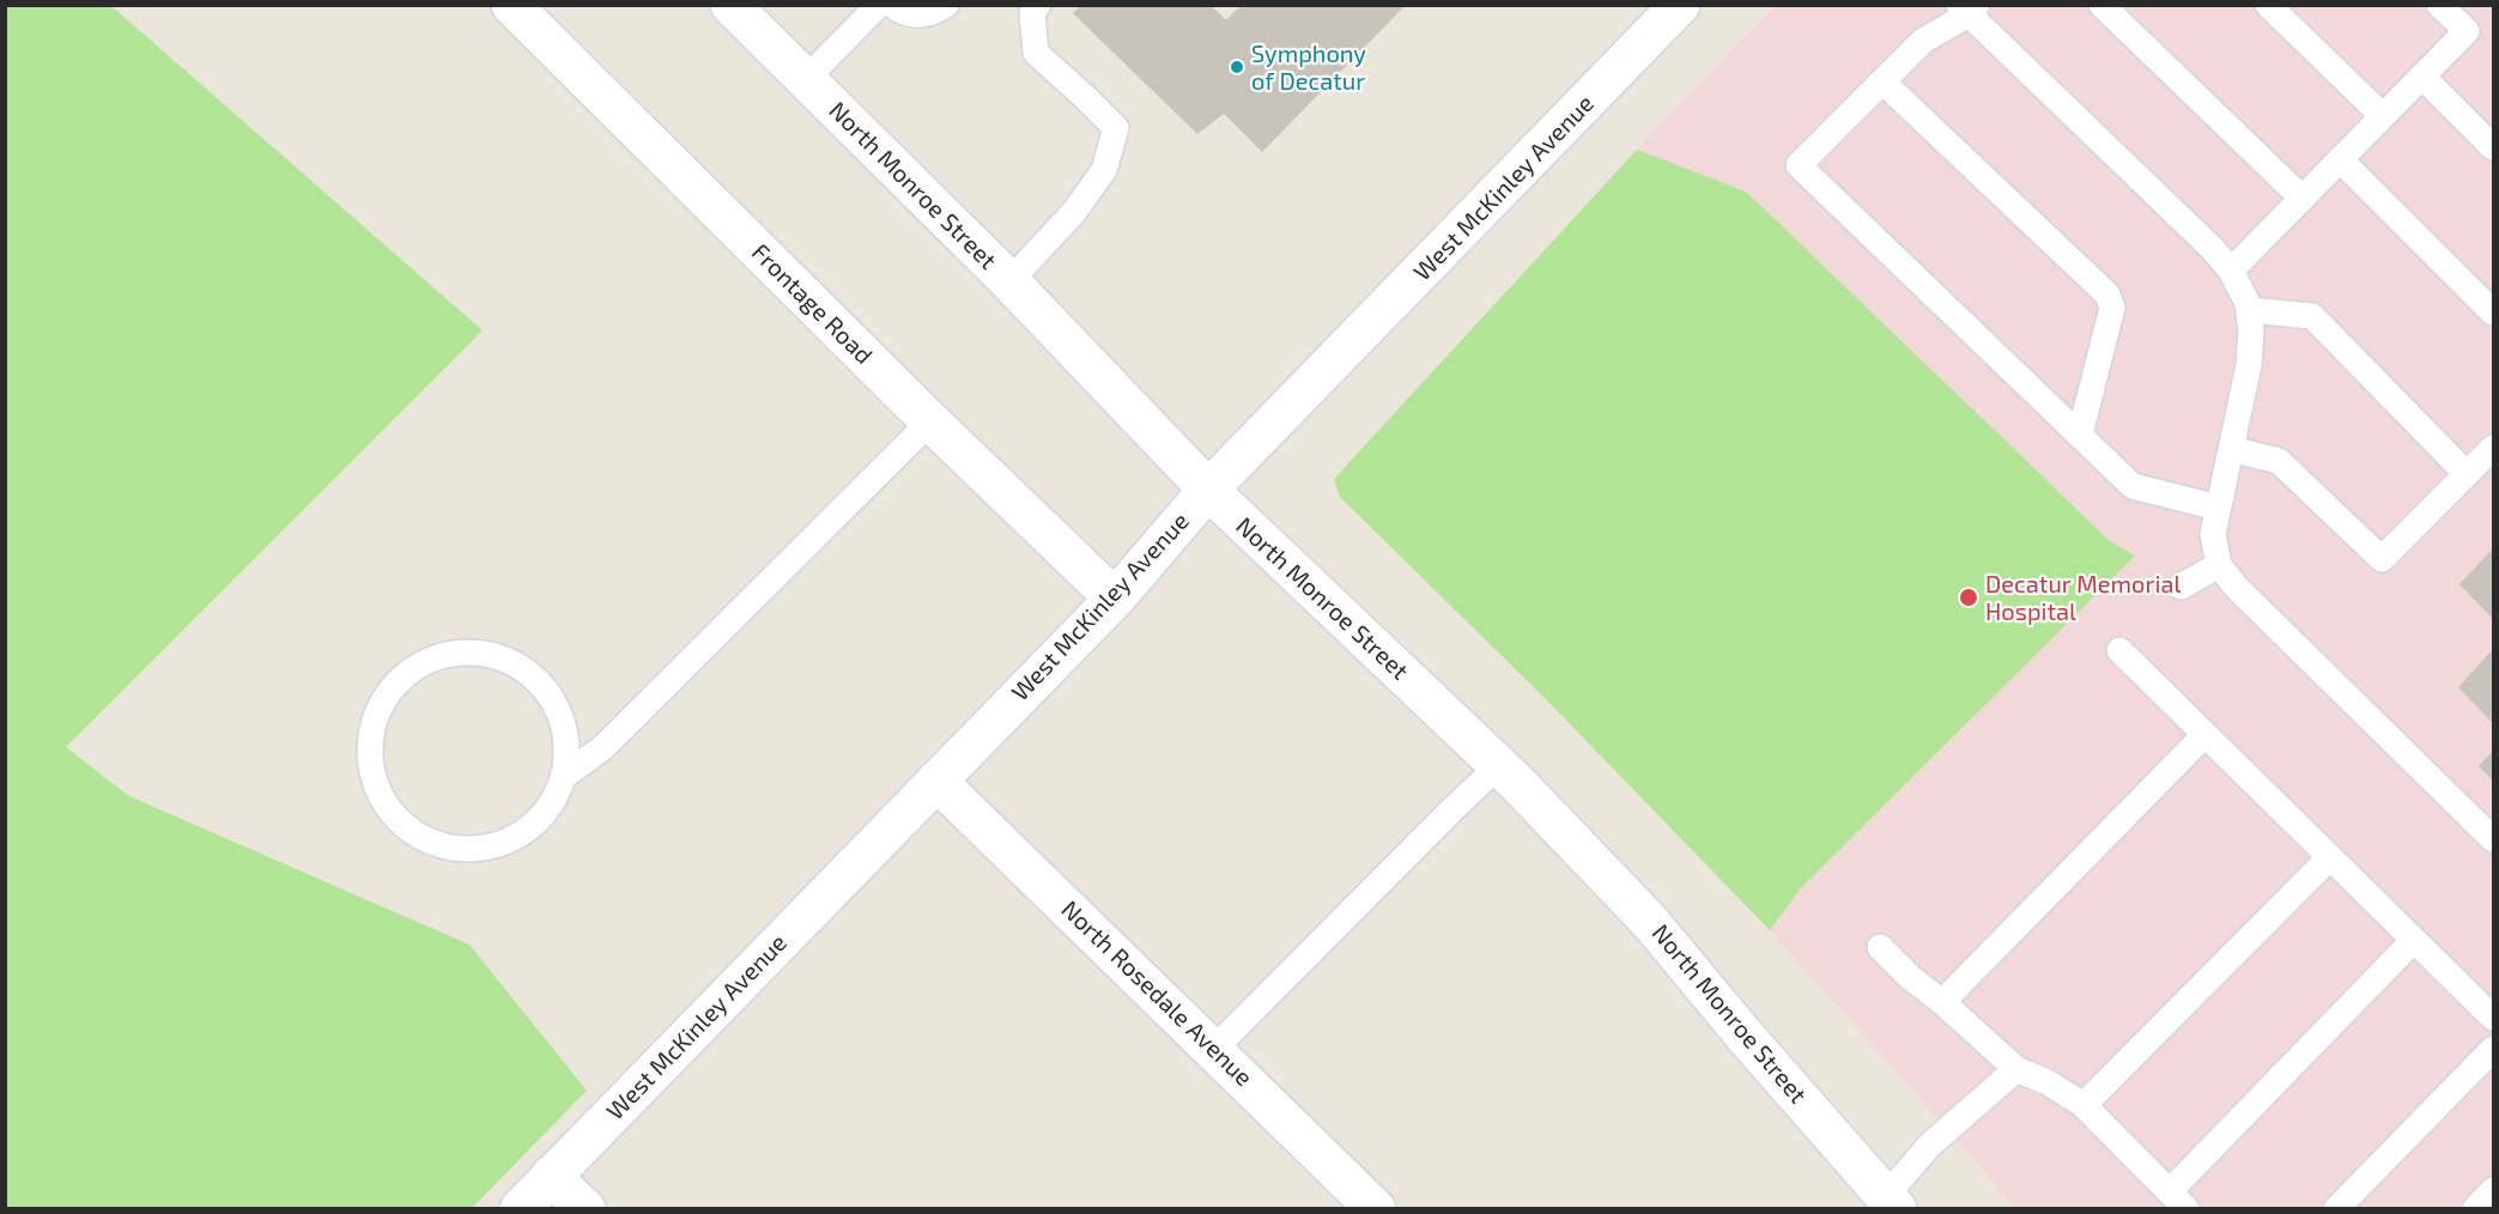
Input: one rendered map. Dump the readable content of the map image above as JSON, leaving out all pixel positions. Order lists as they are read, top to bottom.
{
  "streets": {
    "street": [
      "North Monroe Street",
      "West McKinley Avenue",
      "Frontage Road",
      "North Rosedale Avenue"
    ]
  },
  "crossings": [
    ["North Monroe Street", "West McKinley Avenue"],
    ["West McKinley Avenue", "Frontage Road"],
    ["West McKinley Avenue", "North Rosedale Avenue"]
  ],
  "places": ["Symphony of Decatur", "Decatur Memorial Hospital"]
}
